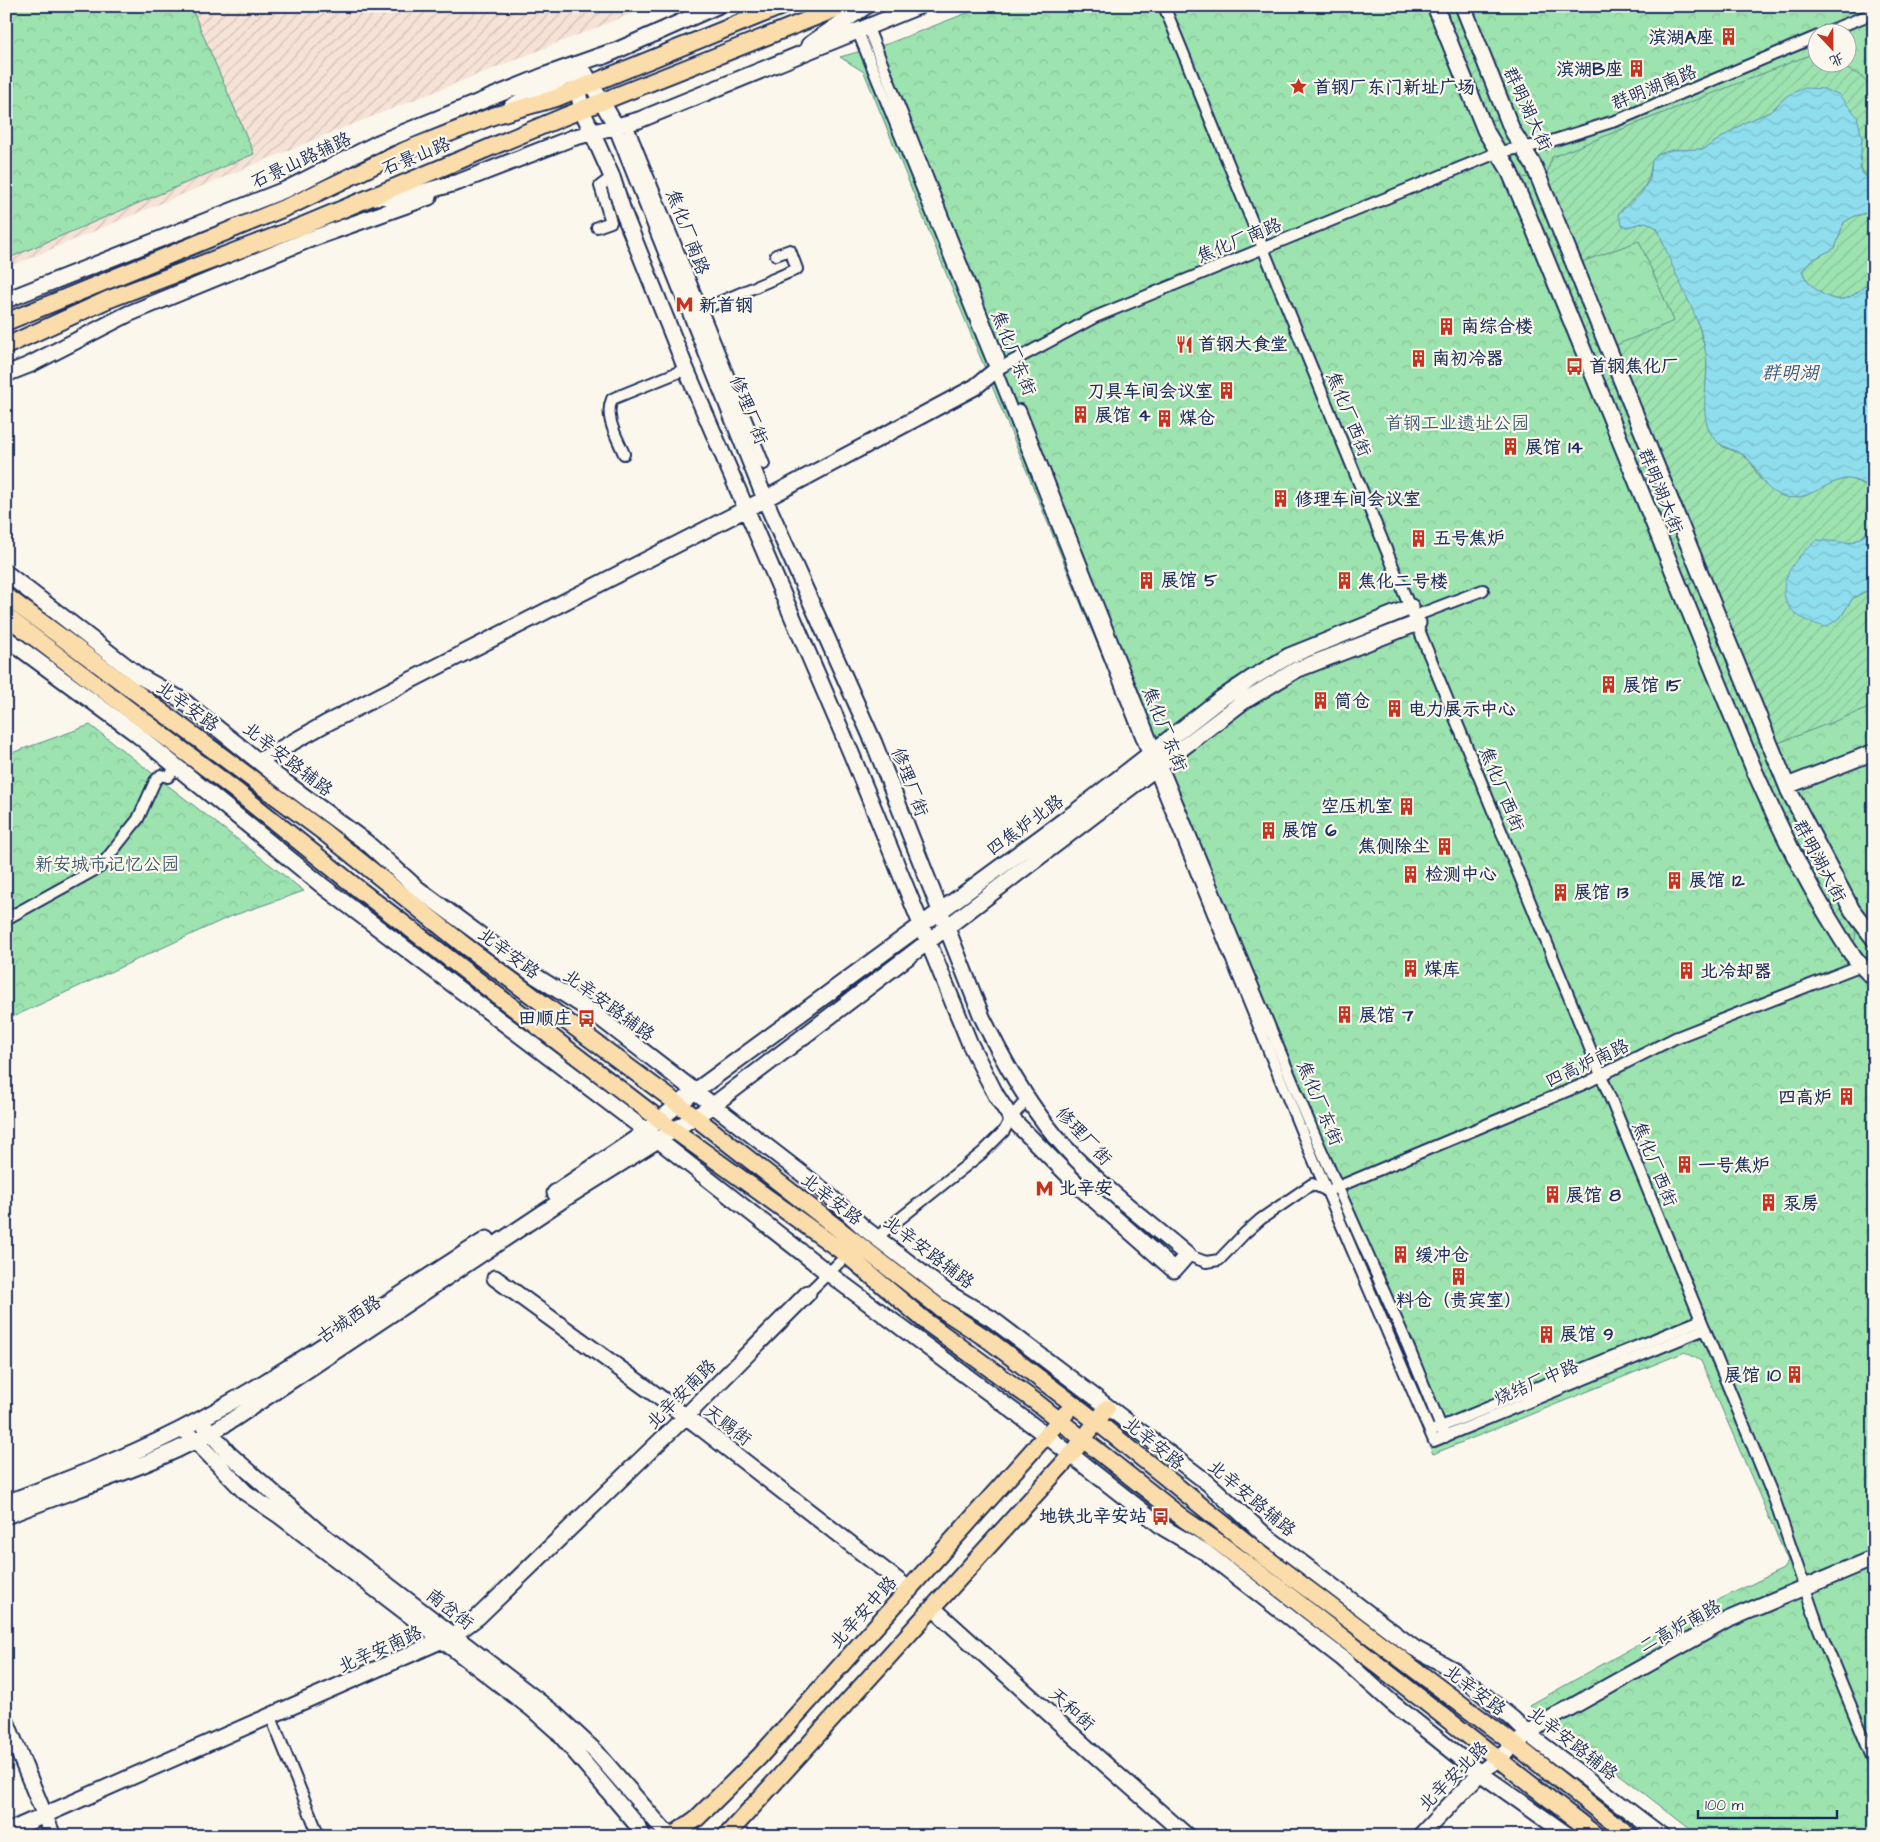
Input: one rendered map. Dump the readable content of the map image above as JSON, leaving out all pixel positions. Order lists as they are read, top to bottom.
{
  "streets": {
    "main road": ["石景山路", "北辛安路", "北辛安中路"],
    "street": [
      "群明湖南路",
      "群明湖大街",
      "石景山路辅路",
      "焦化厂南路",
      "焦化厂东街",
      "修理厂街",
      "焦化厂西街",
      "北辛安路辅路",
      "四焦炉北路",
      "四高炉南路",
      "古城西路",
      "烧结厂中路",
      "北辛安南路",
      "天赐街",
      "南岔街",
      "二高炉南路",
      "天和街",
      "北辛安北路"
    ]
  },
  "crossings": [
    ["群明湖南路", "群明湖大街"],
    ["群明湖南路", "焦化厂南路"],
    ["群明湖大街", "焦化厂南路"],
    ["群明湖大街", "四高炉南路"],
    ["石景山路", "石景山路辅路"],
    ["石景山路", "修理厂街"],
    ["焦化厂南路", "焦化厂东街"],
    ["焦化厂南路", "修理厂街"],
    ["焦化厂南路", "焦化厂西街"],
    ["焦化厂东街", "四焦炉北路"],
    ["焦化厂东街", "四高炉南路"],
    ["焦化厂东街", "烧结厂中路"],
    ["修理厂街", "四焦炉北路"],
    ["焦化厂西街", "四焦炉北路"],
    ["焦化厂西街", "四高炉南路"],
    ["焦化厂西街", "烧结厂中路"],
    ["焦化厂西街", "二高炉南路"],
    ["北辛安路", "四焦炉北路"],
    ["北辛安路", "古城西路"],
    ["北辛安路", "北辛安中路"],
    ["北辛安路", "二高炉南路"],
    ["北辛安路", "北辛安北路"],
    ["北辛安路辅路", "四焦炉北路"],
    ["北辛安路辅路", "二高炉南路"],
    ["四焦炉北路", "古城西路"],
    ["古城西路", "南岔街"],
    ["北辛安南路", "天赐街"],
    ["北辛安南路", "南岔街"],
    ["天赐街", "北辛安中路"],
    ["南岔街", "北辛安中路"],
    ["二高炉南路", "北辛安北路"]
  ],
  "water": ["群明湖"],
  "parks": ["首钢工业遗址公园", "新安城市记忆公园"],
  "places": {
    "building": [
      "滨湖A座",
      "滨湖B座",
      "南综合楼",
      "南初冷器",
      "刀具车间会议室",
      "展馆 4",
      "煤仓",
      "展馆 14",
      "修理车间会议室",
      "五号焦炉",
      "展馆 5",
      "焦化二号楼",
      "展馆 15",
      "筒仓",
      "电力展示中心",
      "空压机室",
      "展馆 6",
      "焦侧除尘",
      "检测中心",
      "展馆 12",
      "展馆 13",
      "煤库",
      "北冷却器",
      "展馆 7",
      "四高炉",
      "一号焦炉",
      "展馆 8",
      "泵房",
      "缓冲仓",
      "料仓（贵宾室）",
      "展馆 9",
      "展馆 10"
    ],
    "place": ["首钢厂东门新址广场"],
    "metro station": ["新首钢", "北辛安"],
    "restaurant": ["首钢大食堂"],
    "bus stop": ["首钢焦化厂", "田顺庄", "地铁北辛安站"]
  },
  "scale_bar": "100 m",
  "north": "bottom"
}
